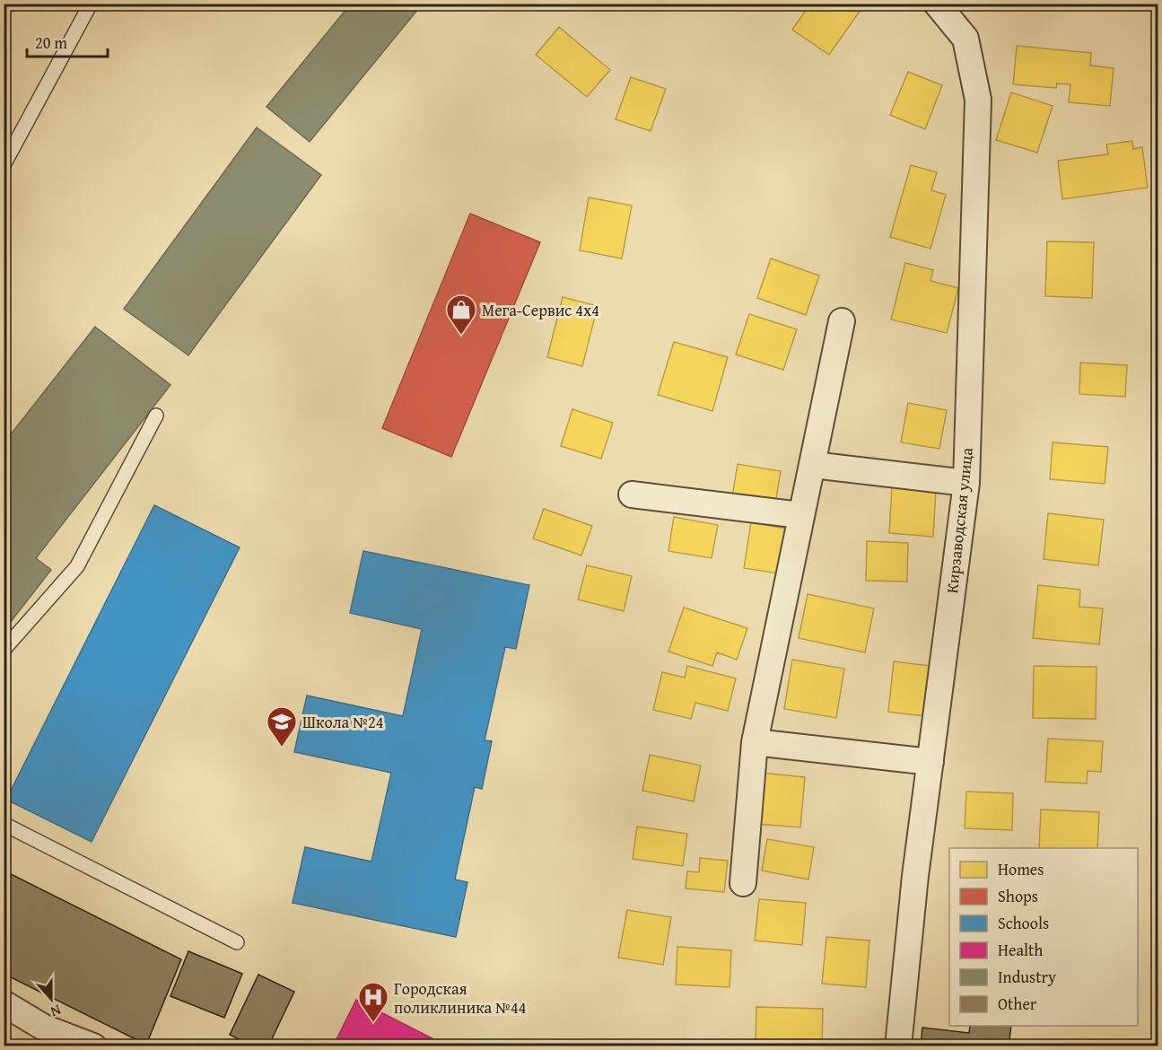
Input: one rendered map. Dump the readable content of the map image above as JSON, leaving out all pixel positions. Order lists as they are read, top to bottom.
{
  "streets": {
    "street": ["Кирзаводская улица"]
  },
  "places": {
    "shop": ["Мега-Сервис 4х4"],
    "school or university": ["Школа №24"],
    "hospital": ["Городская поликлиника №44"]
  },
  "legend": [
    "Homes",
    "Shops",
    "Schools",
    "Health",
    "Industry",
    "Other"
  ],
  "scale_bar": "20 m",
  "north": "bottom"
}
